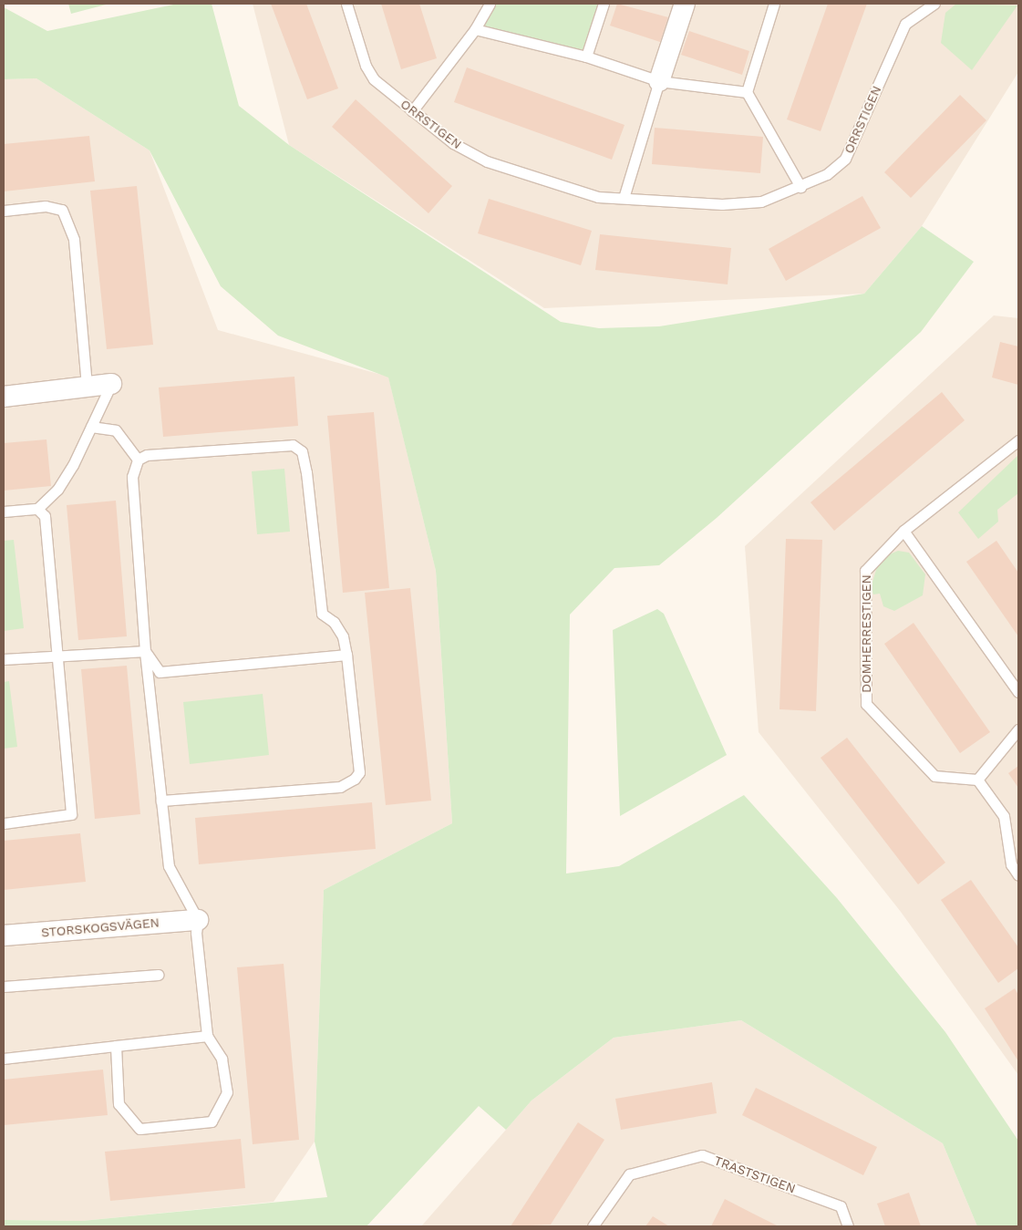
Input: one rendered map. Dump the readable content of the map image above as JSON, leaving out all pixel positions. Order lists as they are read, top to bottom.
{
  "streets": {
    "street": ["STORSKOGSVÄGEN"],
    "lane": ["ORRSTIGEN", "DOMHERRESTIGEN", "TRASTSTIGEN"]
  }
}
